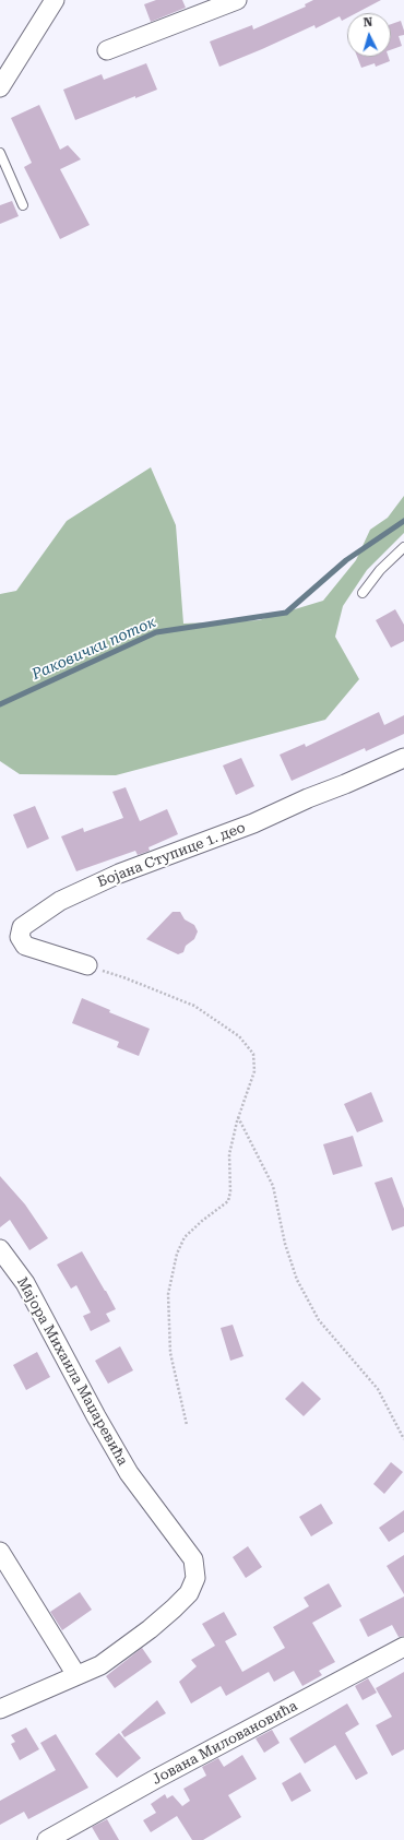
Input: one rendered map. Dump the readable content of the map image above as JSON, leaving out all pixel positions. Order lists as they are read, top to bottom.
{
  "streets": {
    "street": ["Бојана Ступице 1. део", "Мајора Михаила Маџаревића", "Јована Миловановића"]
  },
  "water": ["Раковички поток"],
  "north": "top"
}
